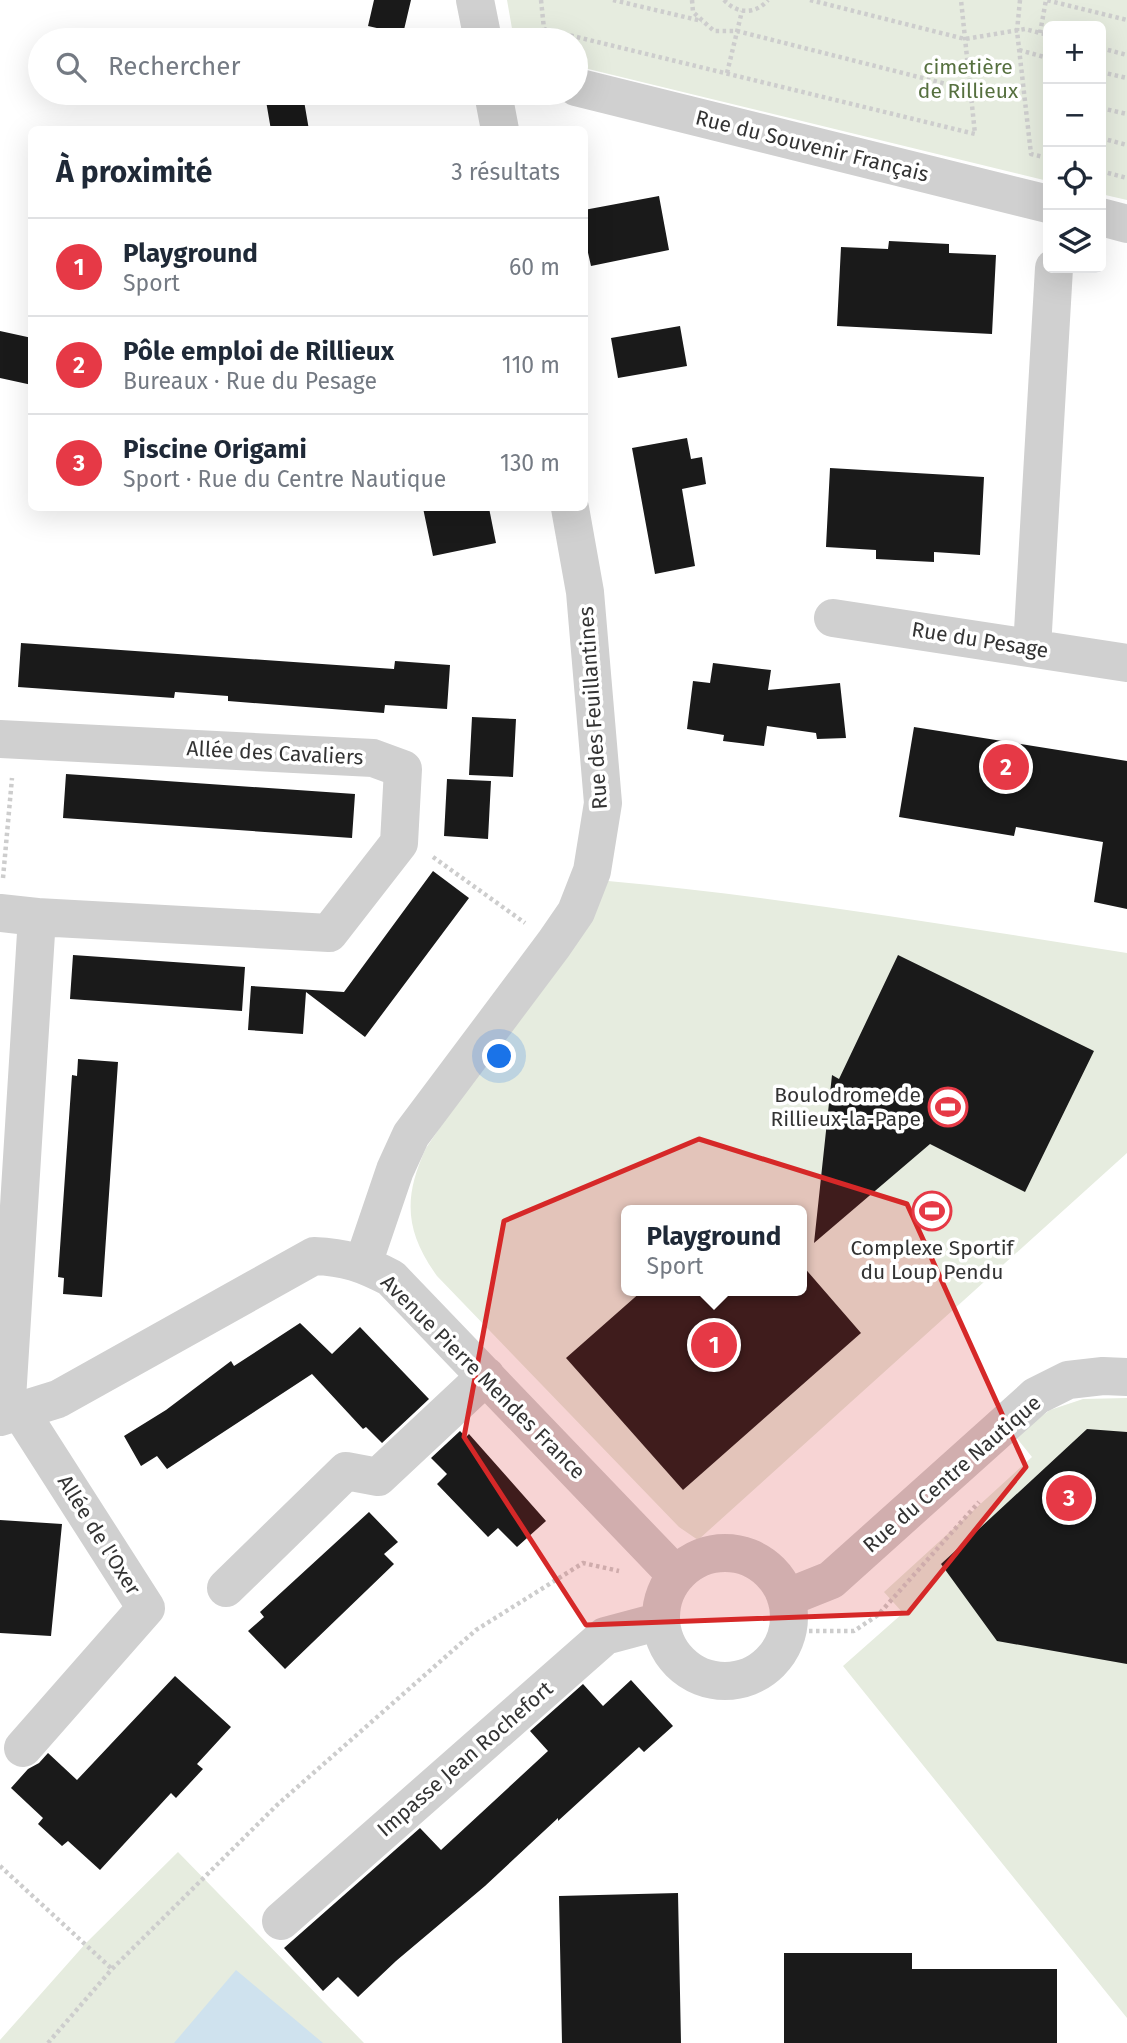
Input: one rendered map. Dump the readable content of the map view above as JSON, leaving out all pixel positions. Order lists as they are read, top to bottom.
{
  "streets": {
    "street": [
      "Rue du Souvenir Français",
      "Rue du Pesage",
      "Rue des Feuillantines",
      "Allée des Cavaliers",
      "Avenue Pierre Mendes France",
      "Rue du Centre Nautique",
      "Allée de l'Oxer",
      "Impasse Jean Rochefort"
    ]
  },
  "crossings": [
    ["Rue des Feuillantines", "Avenue Pierre Mendes France"],
    ["Avenue Pierre Mendes France", "Rue du Centre Nautique"],
    ["Avenue Pierre Mendes France", "Allée de l'Oxer"],
    ["Avenue Pierre Mendes France", "Impasse Jean Rochefort"],
    ["Rue du Centre Nautique", "Impasse Jean Rochefort"]
  ],
  "parks": ["cimetière de Rillieux"],
  "places": {
    "sports": ["Boulodrome de Rillieux-la-Pape", "Complexe Sportif du Loup Pendu"]
  },
  "page": {
    "map_buttons": ["+", "−"],
    "search": "Rechercher",
    "heading": ["À proximité", "3 résultats"],
    "list": [
      {
        "mark": "1",
        "name": "Playground",
        "note": "Sport",
        "value": "60 m"
      },
      {
        "mark": "2",
        "name": "Pôle emploi de Rillieux",
        "note": "Bureaux · Rue du Pesage",
        "value": "110 m"
      },
      {
        "mark": "3",
        "name": "Piscine Origami",
        "note": "Sport · Rue du Centre Nautique",
        "value": "130 m"
      }
    ],
    "pins": ["2", "1", "3"],
    "popup": ["Playground", "Sport"]
  }
}
